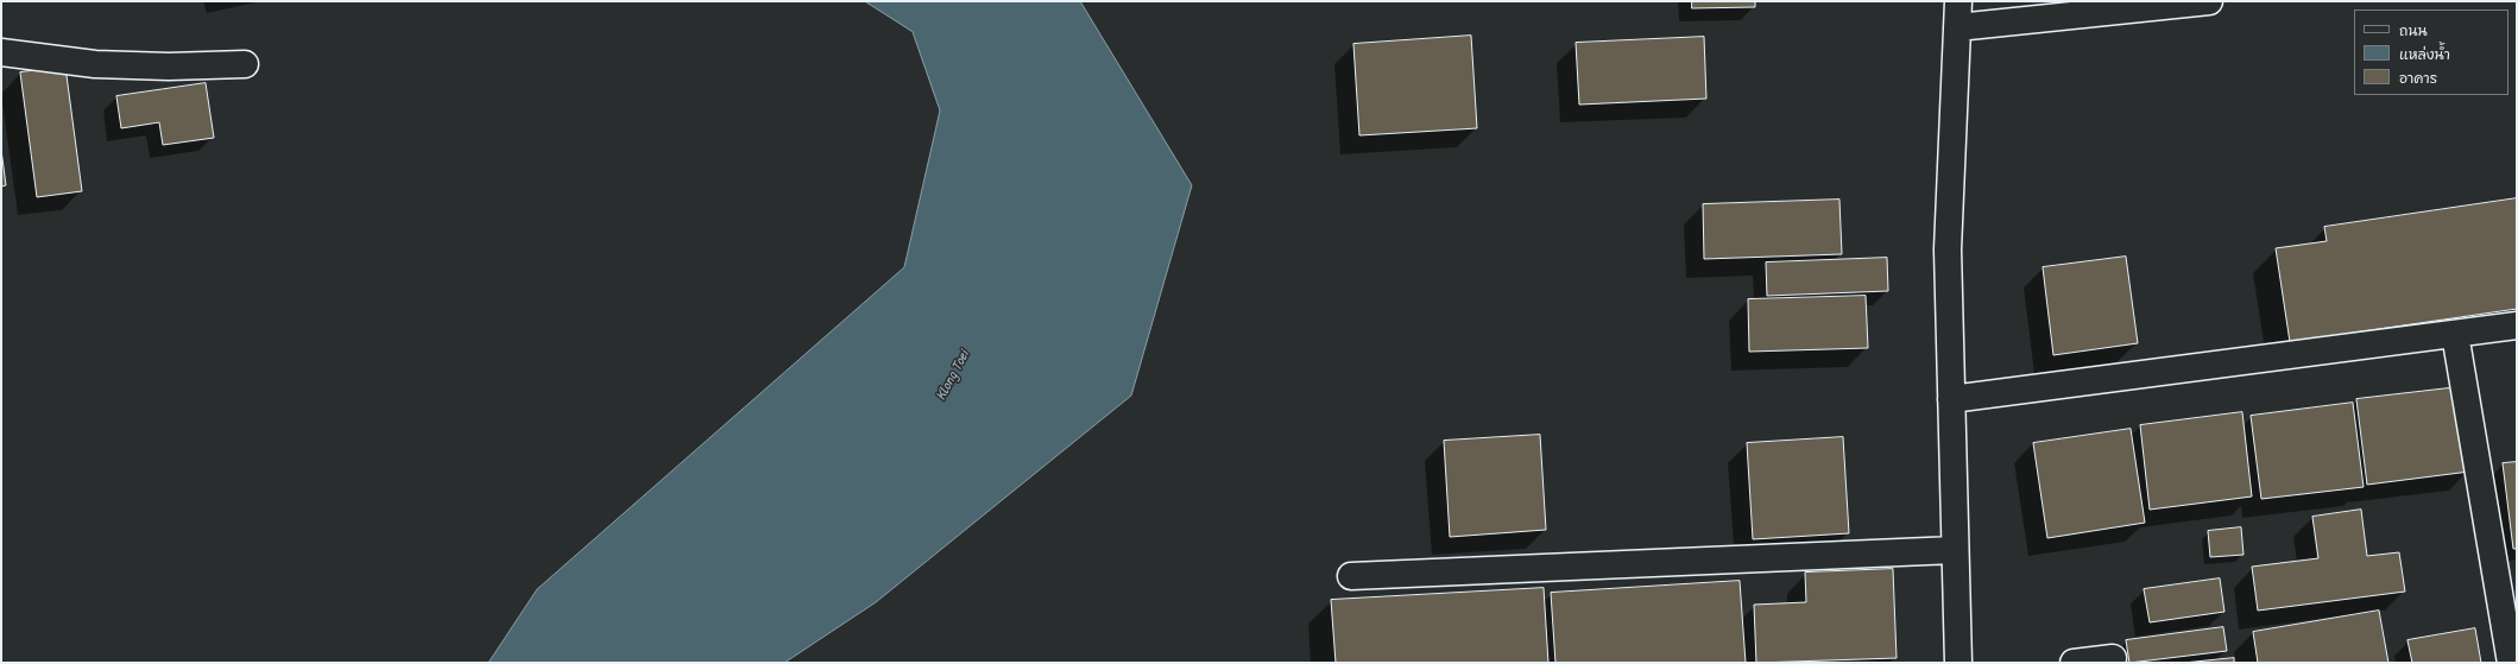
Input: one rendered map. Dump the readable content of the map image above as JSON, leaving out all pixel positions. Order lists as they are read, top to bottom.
{
  "water": ["Klong Toei"],
  "legend": ["ถนน", "แหล่งน้ำ", "อาคาร"]
}
